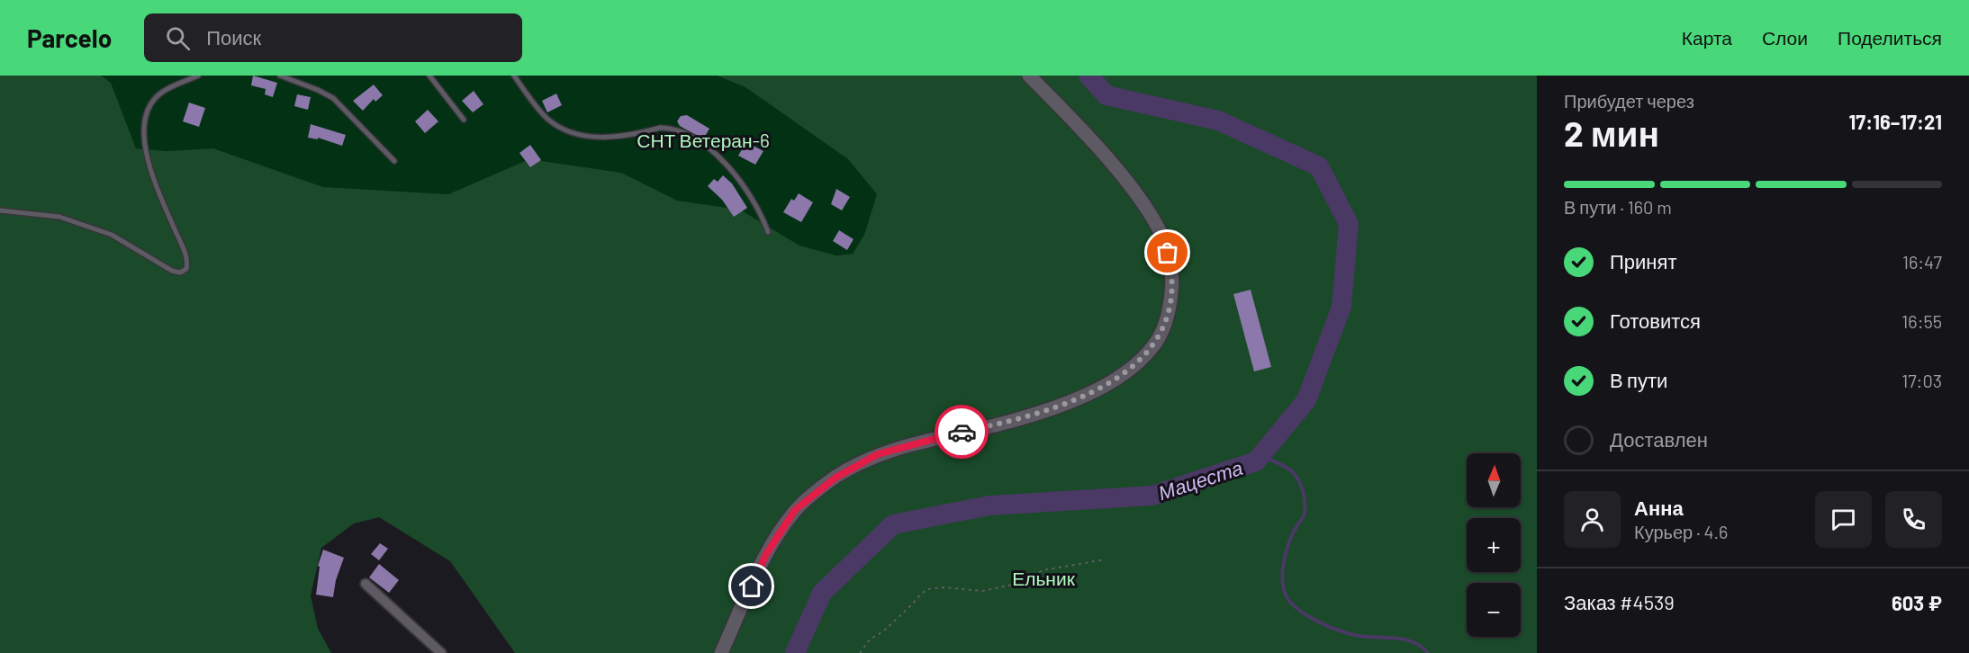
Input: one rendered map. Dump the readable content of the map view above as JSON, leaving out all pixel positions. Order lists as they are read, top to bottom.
{
  "water": ["Мацеста"],
  "parks": ["СНТ Ветеран-6", "Ельник"],
  "north": "top",
  "page": {
    "header": "Parcelo",
    "search": "Поиск",
    "nav": ["Карта", "Слои", "Поделиться"],
    "heading": ["2 мин", "Прибудет через", "17:16–17:21"],
    "panel": [
      "Анна",
      "Курьер · 4.6",
      "Заказ #4539",
      "603 ₽"
    ],
    "bar": "В пути · 160 m",
    "list": [
      ["Принят", "16:47"],
      ["Готовится", "16:55"],
      ["В пути", "17:03"],
      "Доставлен"
    ],
    "map_buttons": ["+", "−"]
  }
}
